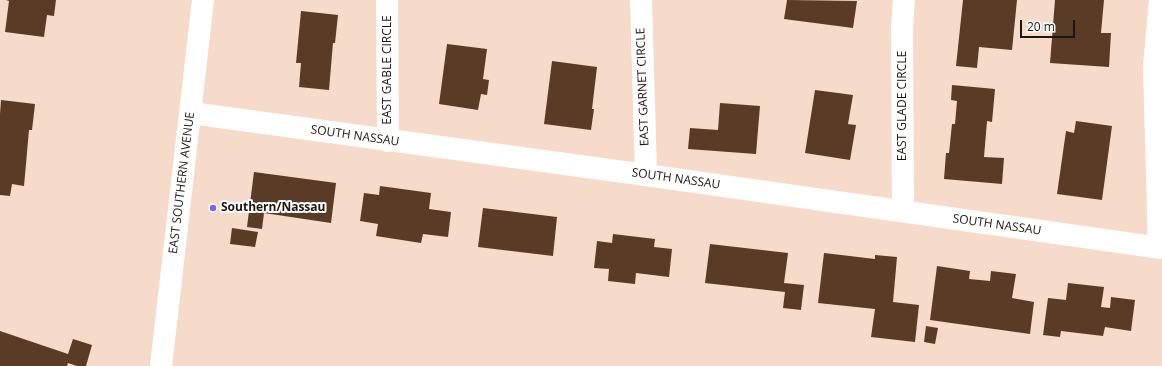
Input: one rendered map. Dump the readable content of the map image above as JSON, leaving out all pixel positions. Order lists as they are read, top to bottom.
{
  "streets": {
    "street": [
      "EAST GABLE CIRCLE",
      "EAST GARNET CIRCLE",
      "EAST GLADE CIRCLE",
      "SOUTH NASSAU",
      "EAST SOUTHERN AVENUE"
    ]
  },
  "crossings": [
    ["EAST GABLE CIRCLE", "SOUTH NASSAU"],
    ["EAST GARNET CIRCLE", "SOUTH NASSAU"],
    ["EAST GLADE CIRCLE", "SOUTH NASSAU"],
    ["SOUTH NASSAU", "EAST SOUTHERN AVENUE"]
  ],
  "places": ["Southern/Nassau"],
  "scale_bar": "20 m"
}
